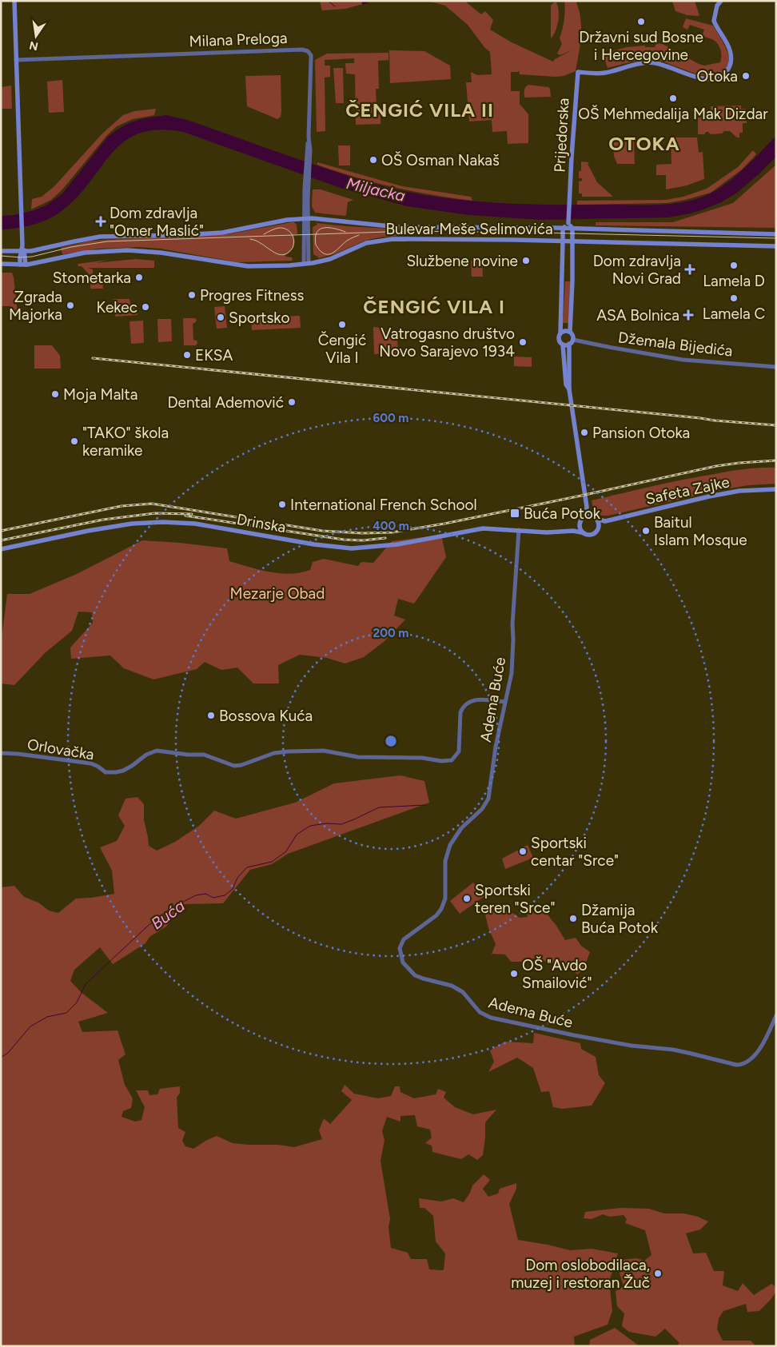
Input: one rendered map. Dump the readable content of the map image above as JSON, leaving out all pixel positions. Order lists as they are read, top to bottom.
{
  "streets": {
    "main road": [
      "Prijedorska",
      "Bulevar Meše Selimovića",
      "Safeta Zajke",
      "Drinska"
    ],
    "street": [
      "Milana Preloga",
      "Džemala Bijedića",
      "Adema Buće",
      "Orlovačka"
    ]
  },
  "crossings": [
    ["Milana Preloga", "Bulevar Meše Selimovića"],
    ["Drinska", "Adema Buće"],
    ["Adema Buće", "Orlovačka"]
  ],
  "districts": ["ČENGIĆ VILA II", "OTOKA", "ČENGIĆ VILA I"],
  "water": ["Miljacka", "Buća"],
  "parks": ["Mezarje Obad"],
  "places": {
    "other": [
      "Državni sud Bosne i Hercegovine",
      "Otoka",
      "OŠ Mehmedalija Mak Dizdar",
      "OŠ Osman Nakaš",
      "Službene novine",
      "Lamela D",
      "Stometarka",
      "Progres Fitness",
      "Lamela C",
      "Zgrada Majorka",
      "Kekec",
      "Sportsko",
      "Čengić Vila I",
      "Vatrogasno društvo Novo Sarajevo 1934",
      "EKSA",
      "Moja Malta",
      "Dental Ademović",
      "Pansion Otoka",
      "\"TAKO\" škola keramike",
      "International French School",
      "Baitul Islam Mosque",
      "Bossova Kuća",
      "Sportski centar \"Srce\"",
      "Sportski teren \"Srce\"",
      "Džamija Buća Potok",
      "OŠ \"Avdo Smailović\"",
      "Dom oslobodilaca, muzej i restoran Žuč"
    ],
    "health": ["Dom zdravlja \"Omer Maslić\"", "Dom zdravlja Novi Grad", "ASA Bolnica"],
    "transit": ["Buća Potok"]
  },
  "north": "bottom",
  "rings": ["600 m", "400 m", "200 m"]
}
